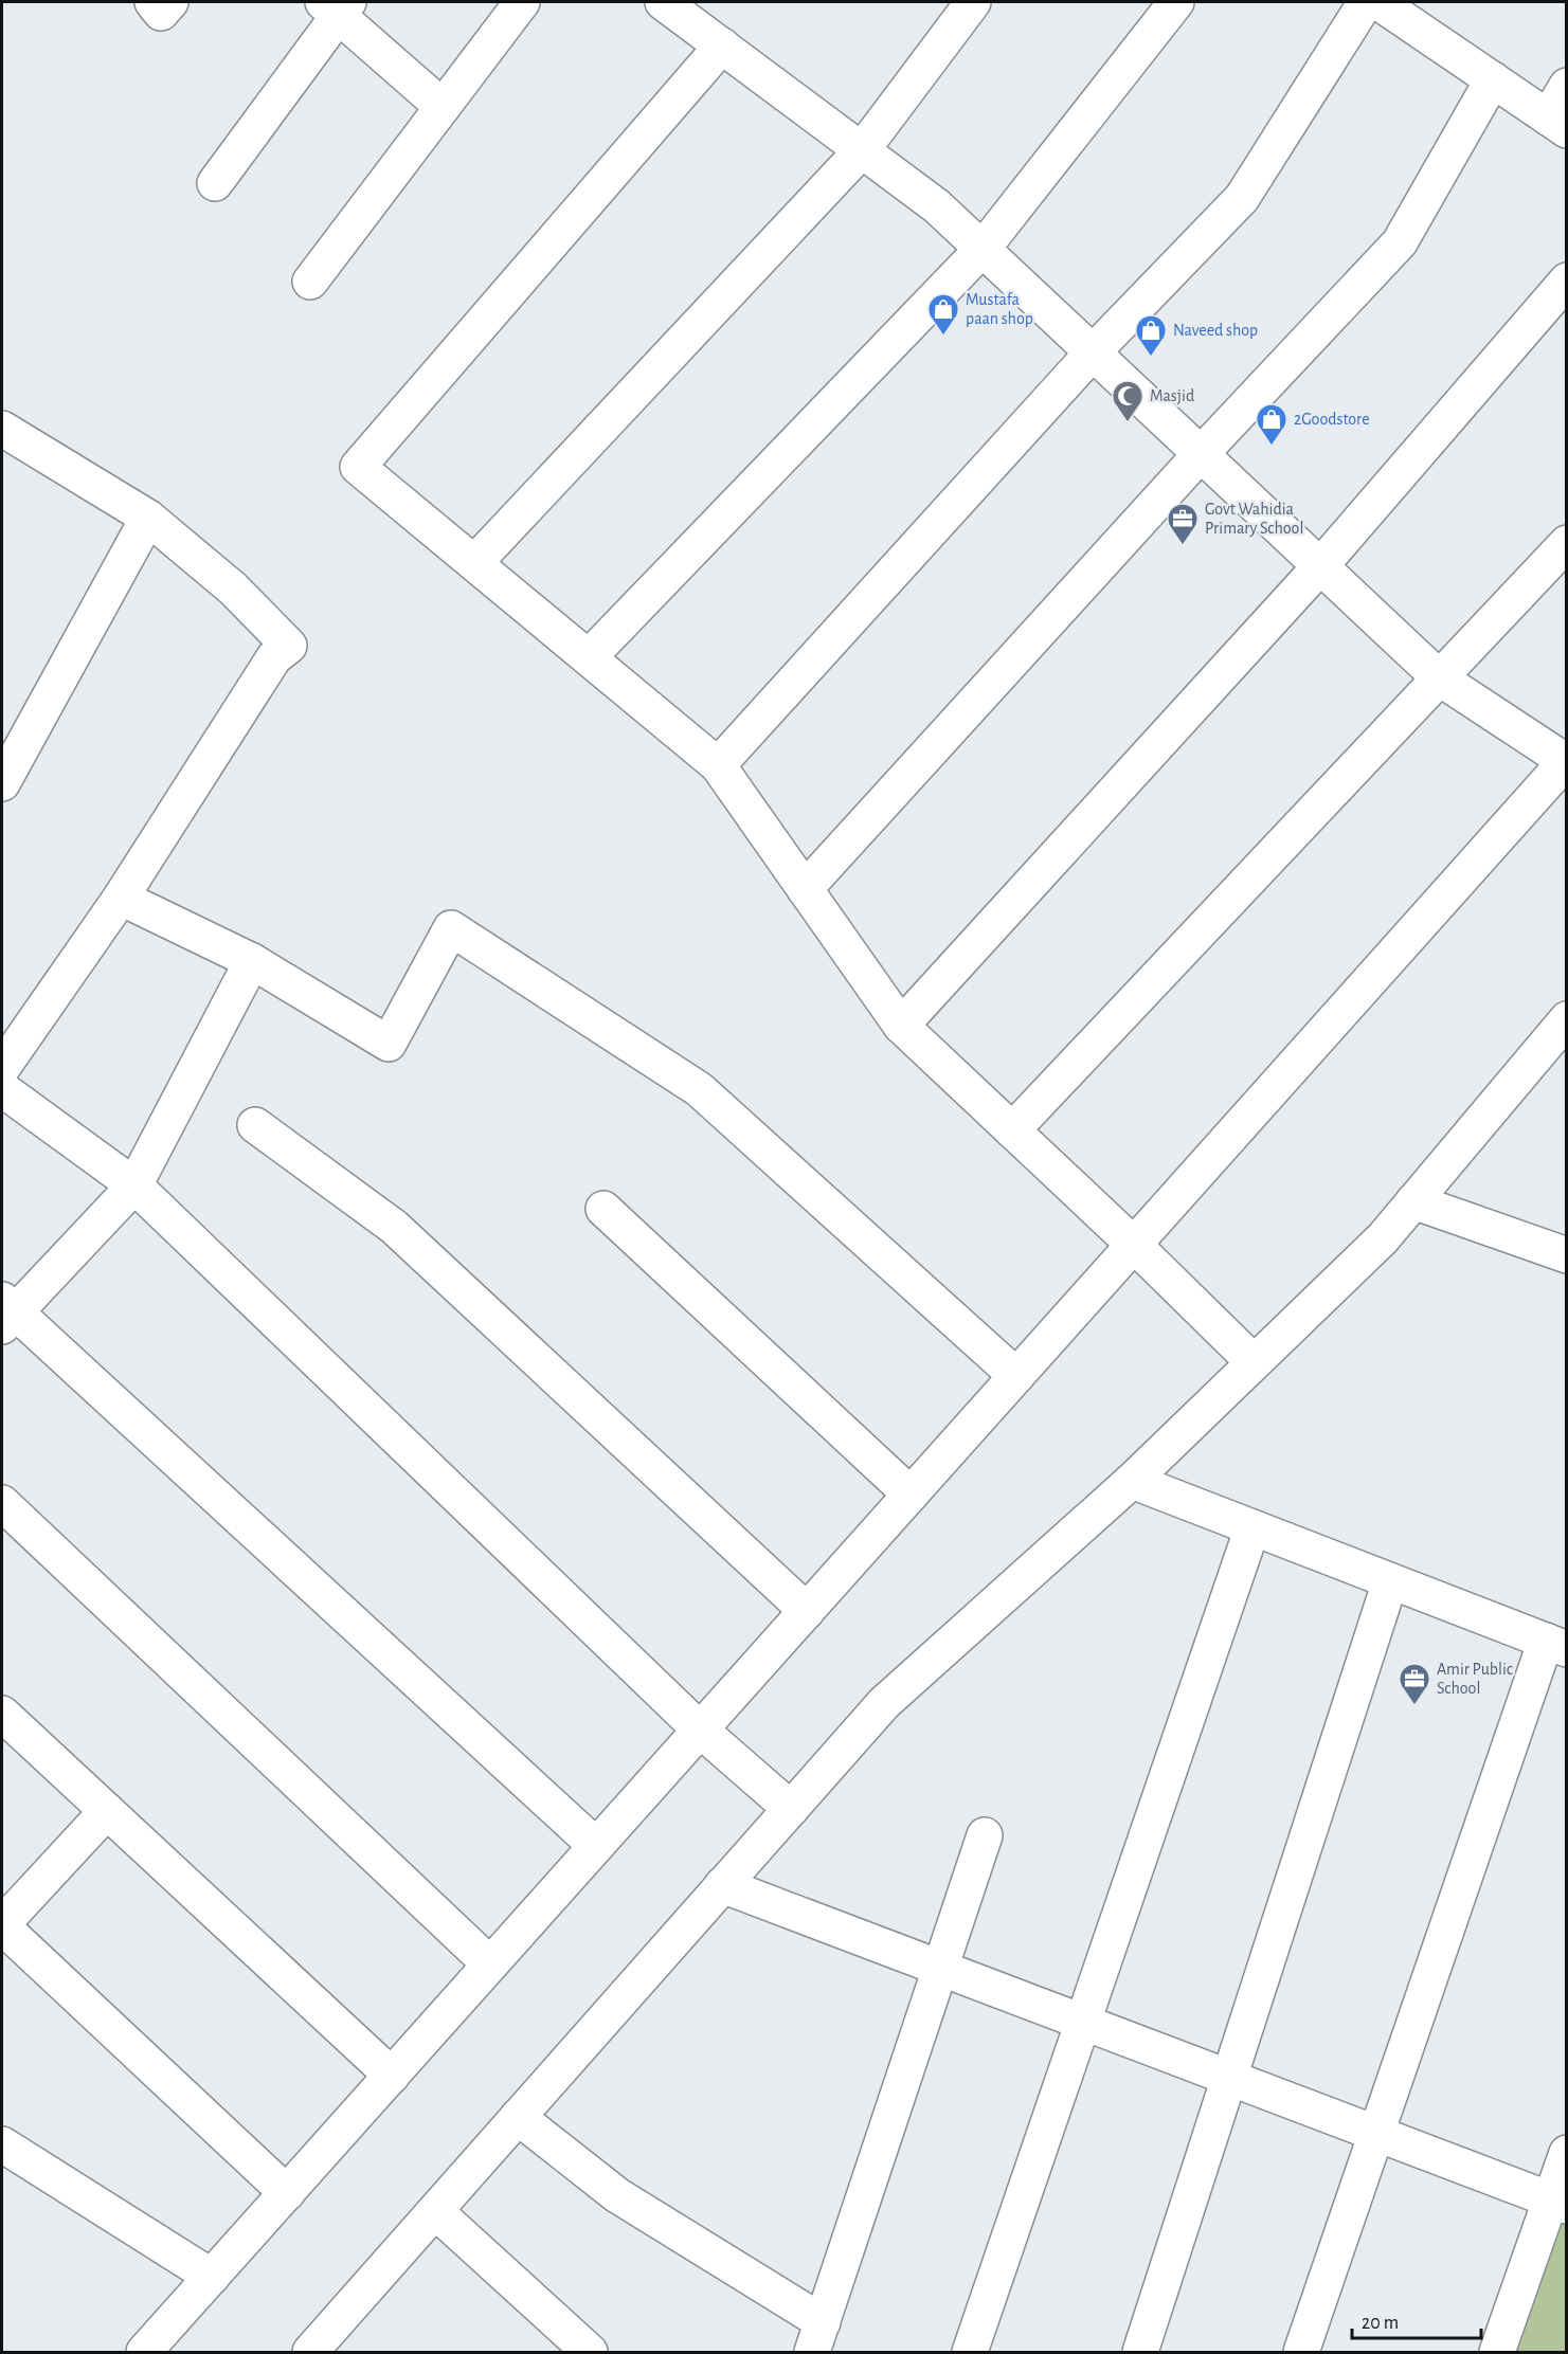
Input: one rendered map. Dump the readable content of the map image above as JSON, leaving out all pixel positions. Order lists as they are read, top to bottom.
{
  "places": {
    "shop": ["Mustafa paan shop", "Naveed shop", "2Goodstore"],
    "mosque": ["Masjid"],
    "office": ["Govt Wahidia Primary School", "Amir Public School"]
  },
  "scale_bar": "20 m"
}
